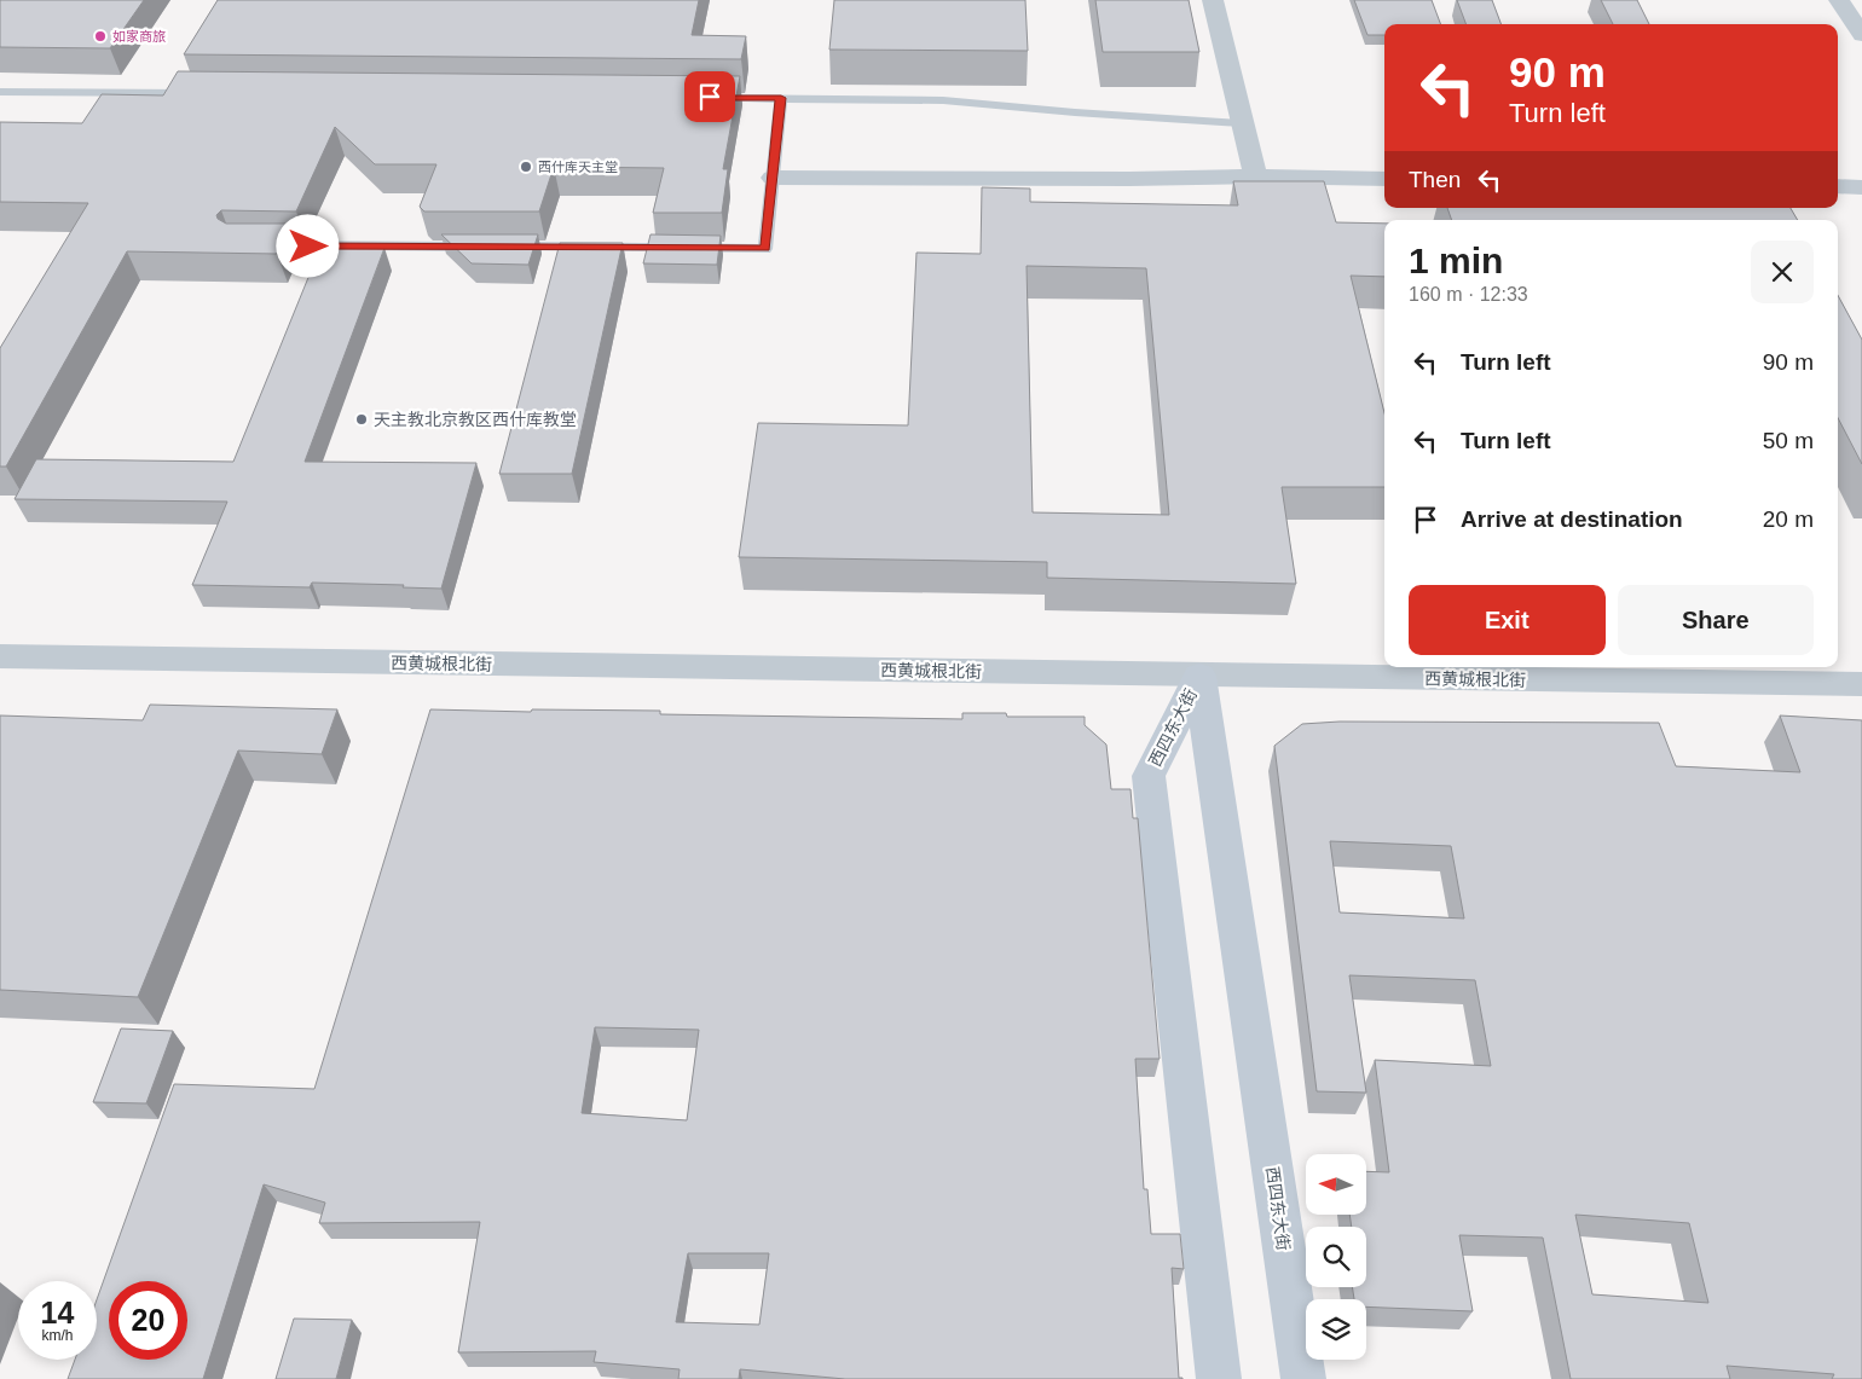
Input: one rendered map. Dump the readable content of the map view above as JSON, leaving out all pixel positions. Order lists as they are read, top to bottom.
{
  "streets": {
    "main road": ["西四东大街"],
    "street": ["西黄城根北街"]
  },
  "crossings": [
    ["西黄城根北街", "西四东大街"]
  ],
  "places": ["如家商旅", "西什库天主堂", "天主教北京教区西什库教堂"],
  "north": "left",
  "page": {
    "turn": ["90 m", "Turn left"],
    "then": "Then",
    "heading": ["1 min", "160 m · 12:33"],
    "list": [
      {
        "name": "Turn left",
        "value": "90 m"
      },
      {
        "name": "Turn left",
        "value": "50 m"
      },
      {
        "name": "Arrive at destination",
        "value": "20 m"
      }
    ],
    "buttons": ["Exit", "Share"],
    "speed": "14 km/h",
    "limit": "20"
  }
}
